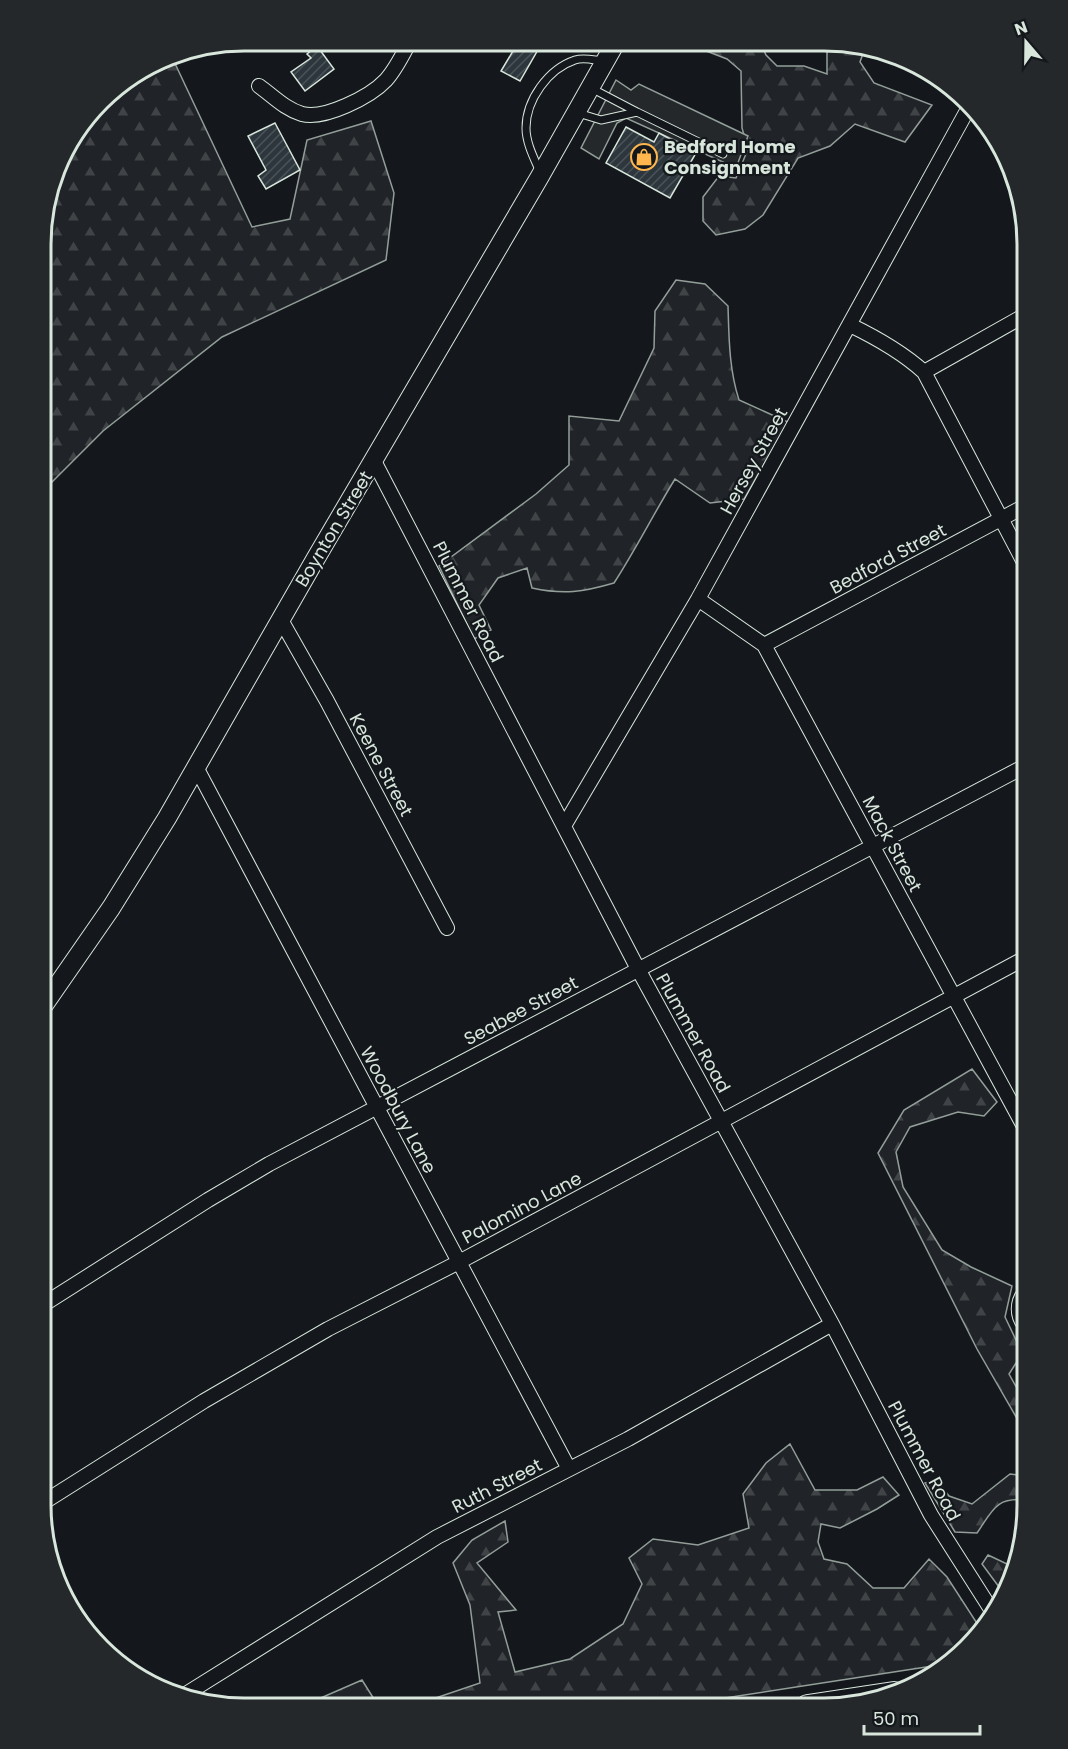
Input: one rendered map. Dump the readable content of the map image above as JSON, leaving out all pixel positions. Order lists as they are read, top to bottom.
{
  "streets": {
    "street": [
      "Hersey Street",
      "Boynton Street",
      "Bedford Street",
      "Plummer Road",
      "Keene Street",
      "Mack Street",
      "Seabee Street",
      "Woodbury Lane",
      "Palomino Lane",
      "Ruth Street"
    ]
  },
  "crossings": [
    ["Hersey Street", "Plummer Road"],
    ["Hersey Street", "Mack Street"],
    ["Boynton Street", "Plummer Road"],
    ["Boynton Street", "Keene Street"],
    ["Boynton Street", "Woodbury Lane"],
    ["Bedford Street", "Mack Street"],
    ["Plummer Road", "Seabee Street"],
    ["Plummer Road", "Palomino Lane"],
    ["Plummer Road", "Ruth Street"],
    ["Mack Street", "Seabee Street"],
    ["Mack Street", "Palomino Lane"],
    ["Seabee Street", "Woodbury Lane"],
    ["Woodbury Lane", "Palomino Lane"],
    ["Woodbury Lane", "Ruth Street"]
  ],
  "places": {
    "shop": ["Bedford Home Consignment"]
  },
  "scale_bar": "50 m",
  "north": "top"
}
